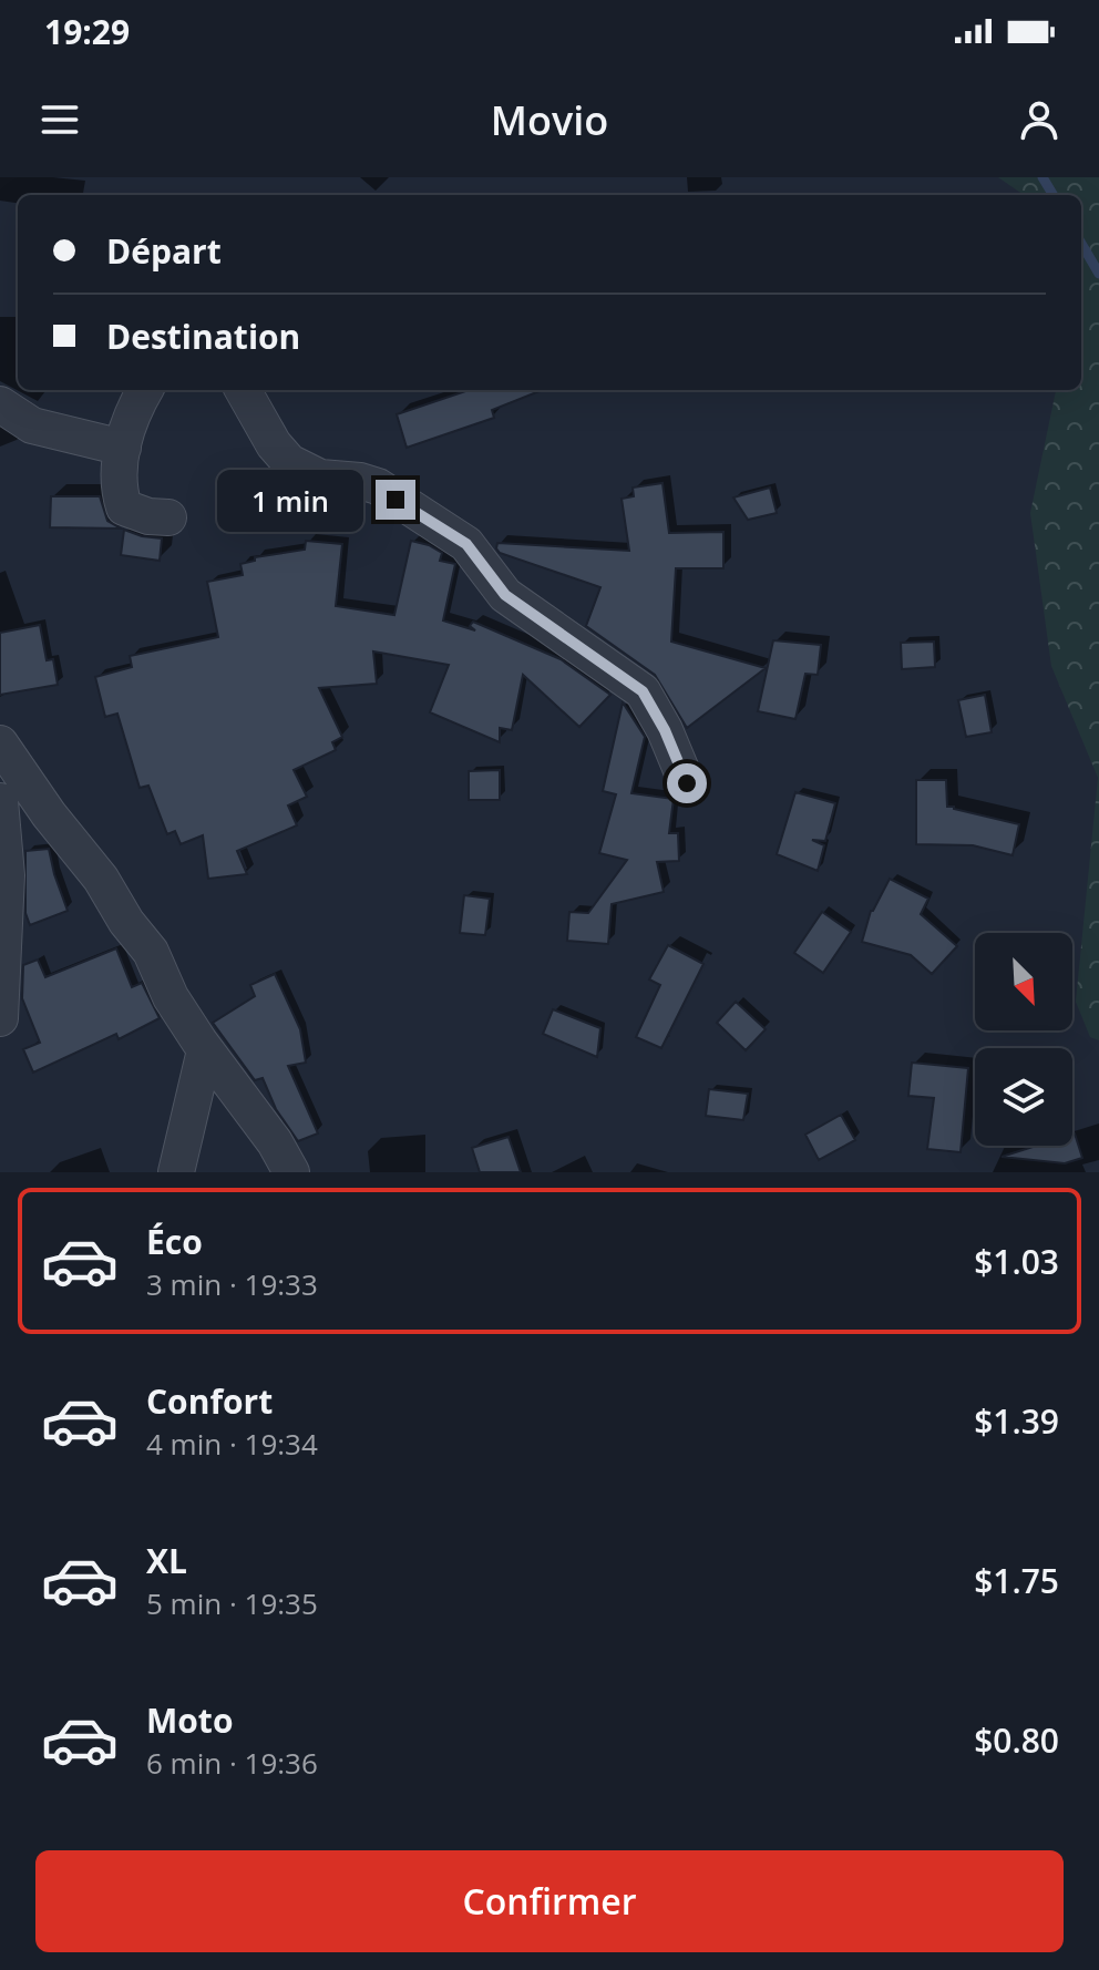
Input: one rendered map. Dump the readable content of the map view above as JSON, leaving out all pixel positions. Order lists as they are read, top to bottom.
{
  "north": "bottom right",
  "page": {
    "status": "19:29",
    "header": "Movio",
    "banner": ["Départ", "Destination"],
    "bubble": "1 min",
    "list": [
      {
        "name": "Éco",
        "note": "3 min · 19:33",
        "value": "$1.03"
      },
      {
        "name": "Confort",
        "note": "4 min · 19:34",
        "value": "$1.39"
      },
      {
        "name": "XL",
        "note": "5 min · 19:35",
        "value": "$1.75"
      },
      {
        "name": "Moto",
        "note": "6 min · 19:36",
        "value": "$0.80"
      }
    ],
    "buttons": "Confirmer"
  }
}
